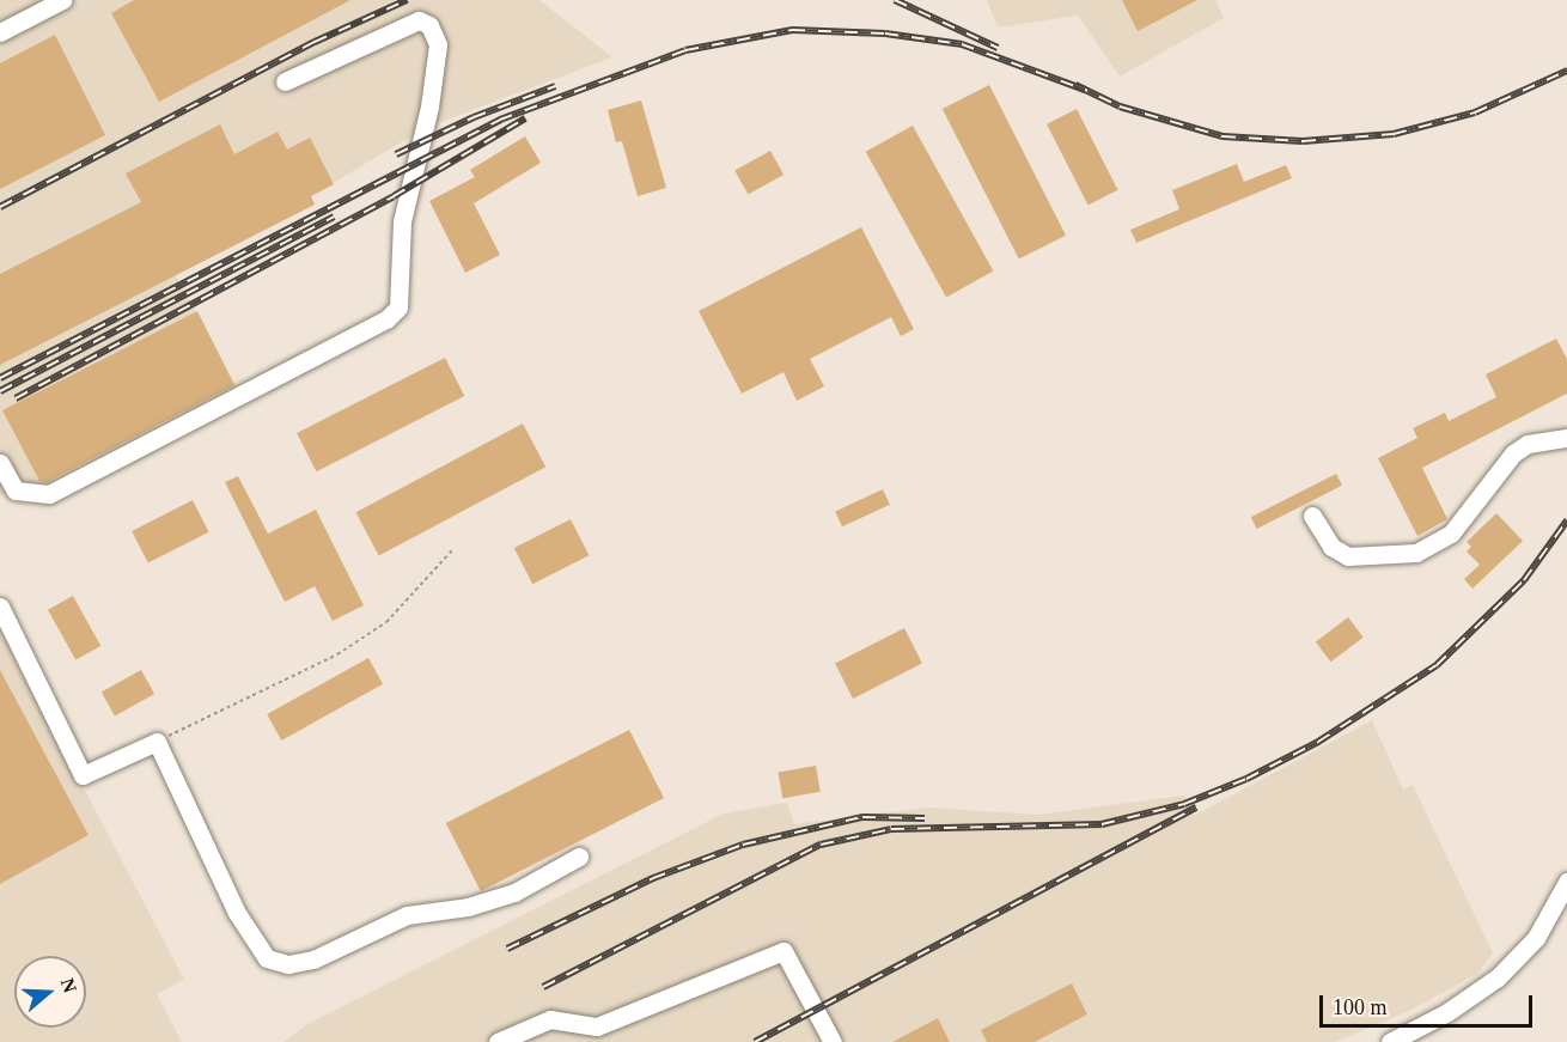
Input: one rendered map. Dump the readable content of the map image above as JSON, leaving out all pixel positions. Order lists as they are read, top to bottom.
{
  "scale_bar": "100 m",
  "north": "right"
}
